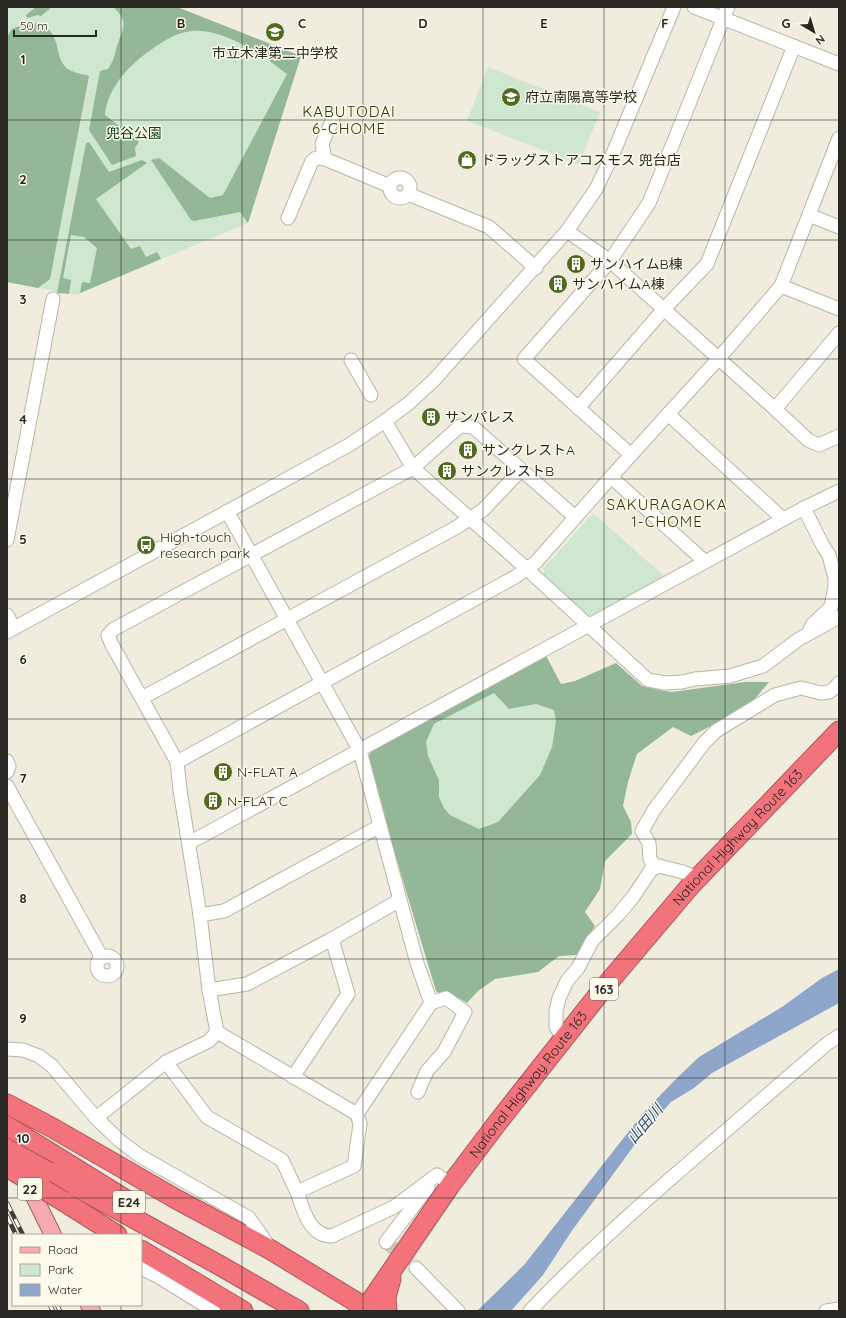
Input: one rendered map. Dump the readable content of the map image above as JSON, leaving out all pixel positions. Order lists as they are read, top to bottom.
{
  "streets": {
    "highway": ["National Highway Route 163", "163", "E24"],
    "main road": ["22"]
  },
  "districts": ["KABUTODAI 6-CHOME", "SAKURAGAOKA 1-CHOME"],
  "water": ["山田川"],
  "parks": ["兜谷公園"],
  "places": {
    "school or university": ["市立木津第二中学校", "府立南陽高等学校"],
    "shop": ["ドラッグストアコスモス 兜台店"],
    "building": [
      "サンハイムB棟",
      "サンハイムA棟",
      "サンパレス",
      "サンクレストA",
      "サンクレストB",
      "N-FLAT A",
      "N-FLAT C"
    ],
    "bus stop": ["High-touch research park"]
  },
  "legend": ["Road", "Park", "Water"],
  "scale_bar": "50 m",
  "north": "bottom right",
  "grid": {
    "columns": [
      "B",
      "C",
      "D",
      "E",
      "F",
      "G"
    ],
    "rows": [
      "1",
      "2",
      "3",
      "4",
      "5",
      "6",
      "7",
      "8",
      "9",
      "10"
    ]
  }
}
